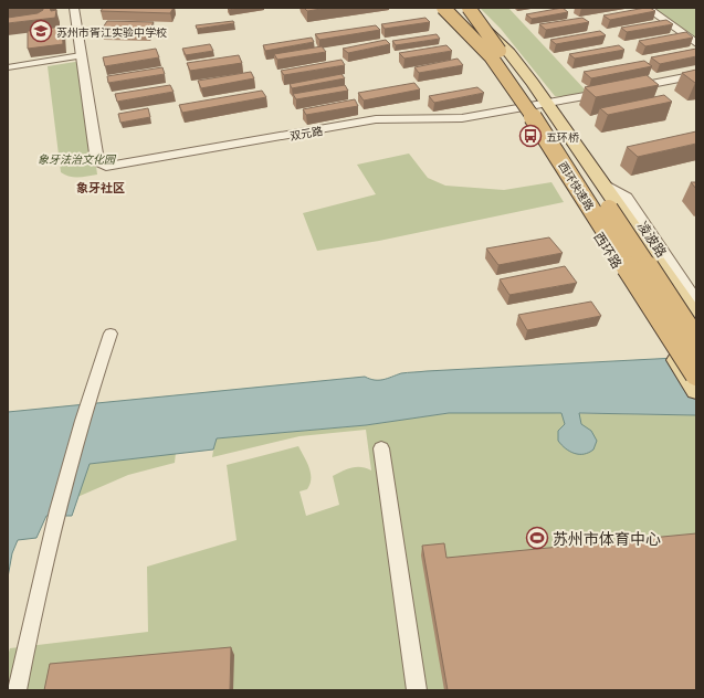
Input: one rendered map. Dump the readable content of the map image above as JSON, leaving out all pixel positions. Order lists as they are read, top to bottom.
{
  "streets": {
    "highway": ["西环快速路"],
    "main road": ["西环路"],
    "street": ["双元路", "凌波路"]
  },
  "crossings": [
    ["双元路", "西环路"]
  ],
  "districts": ["象牙社区"],
  "parks": ["象牙法治文化园"],
  "places": {
    "school or university": ["苏州市胥江实验中学校"],
    "bus stop": ["五环桥"],
    "sports": ["苏州市体育中心"]
  }
}
